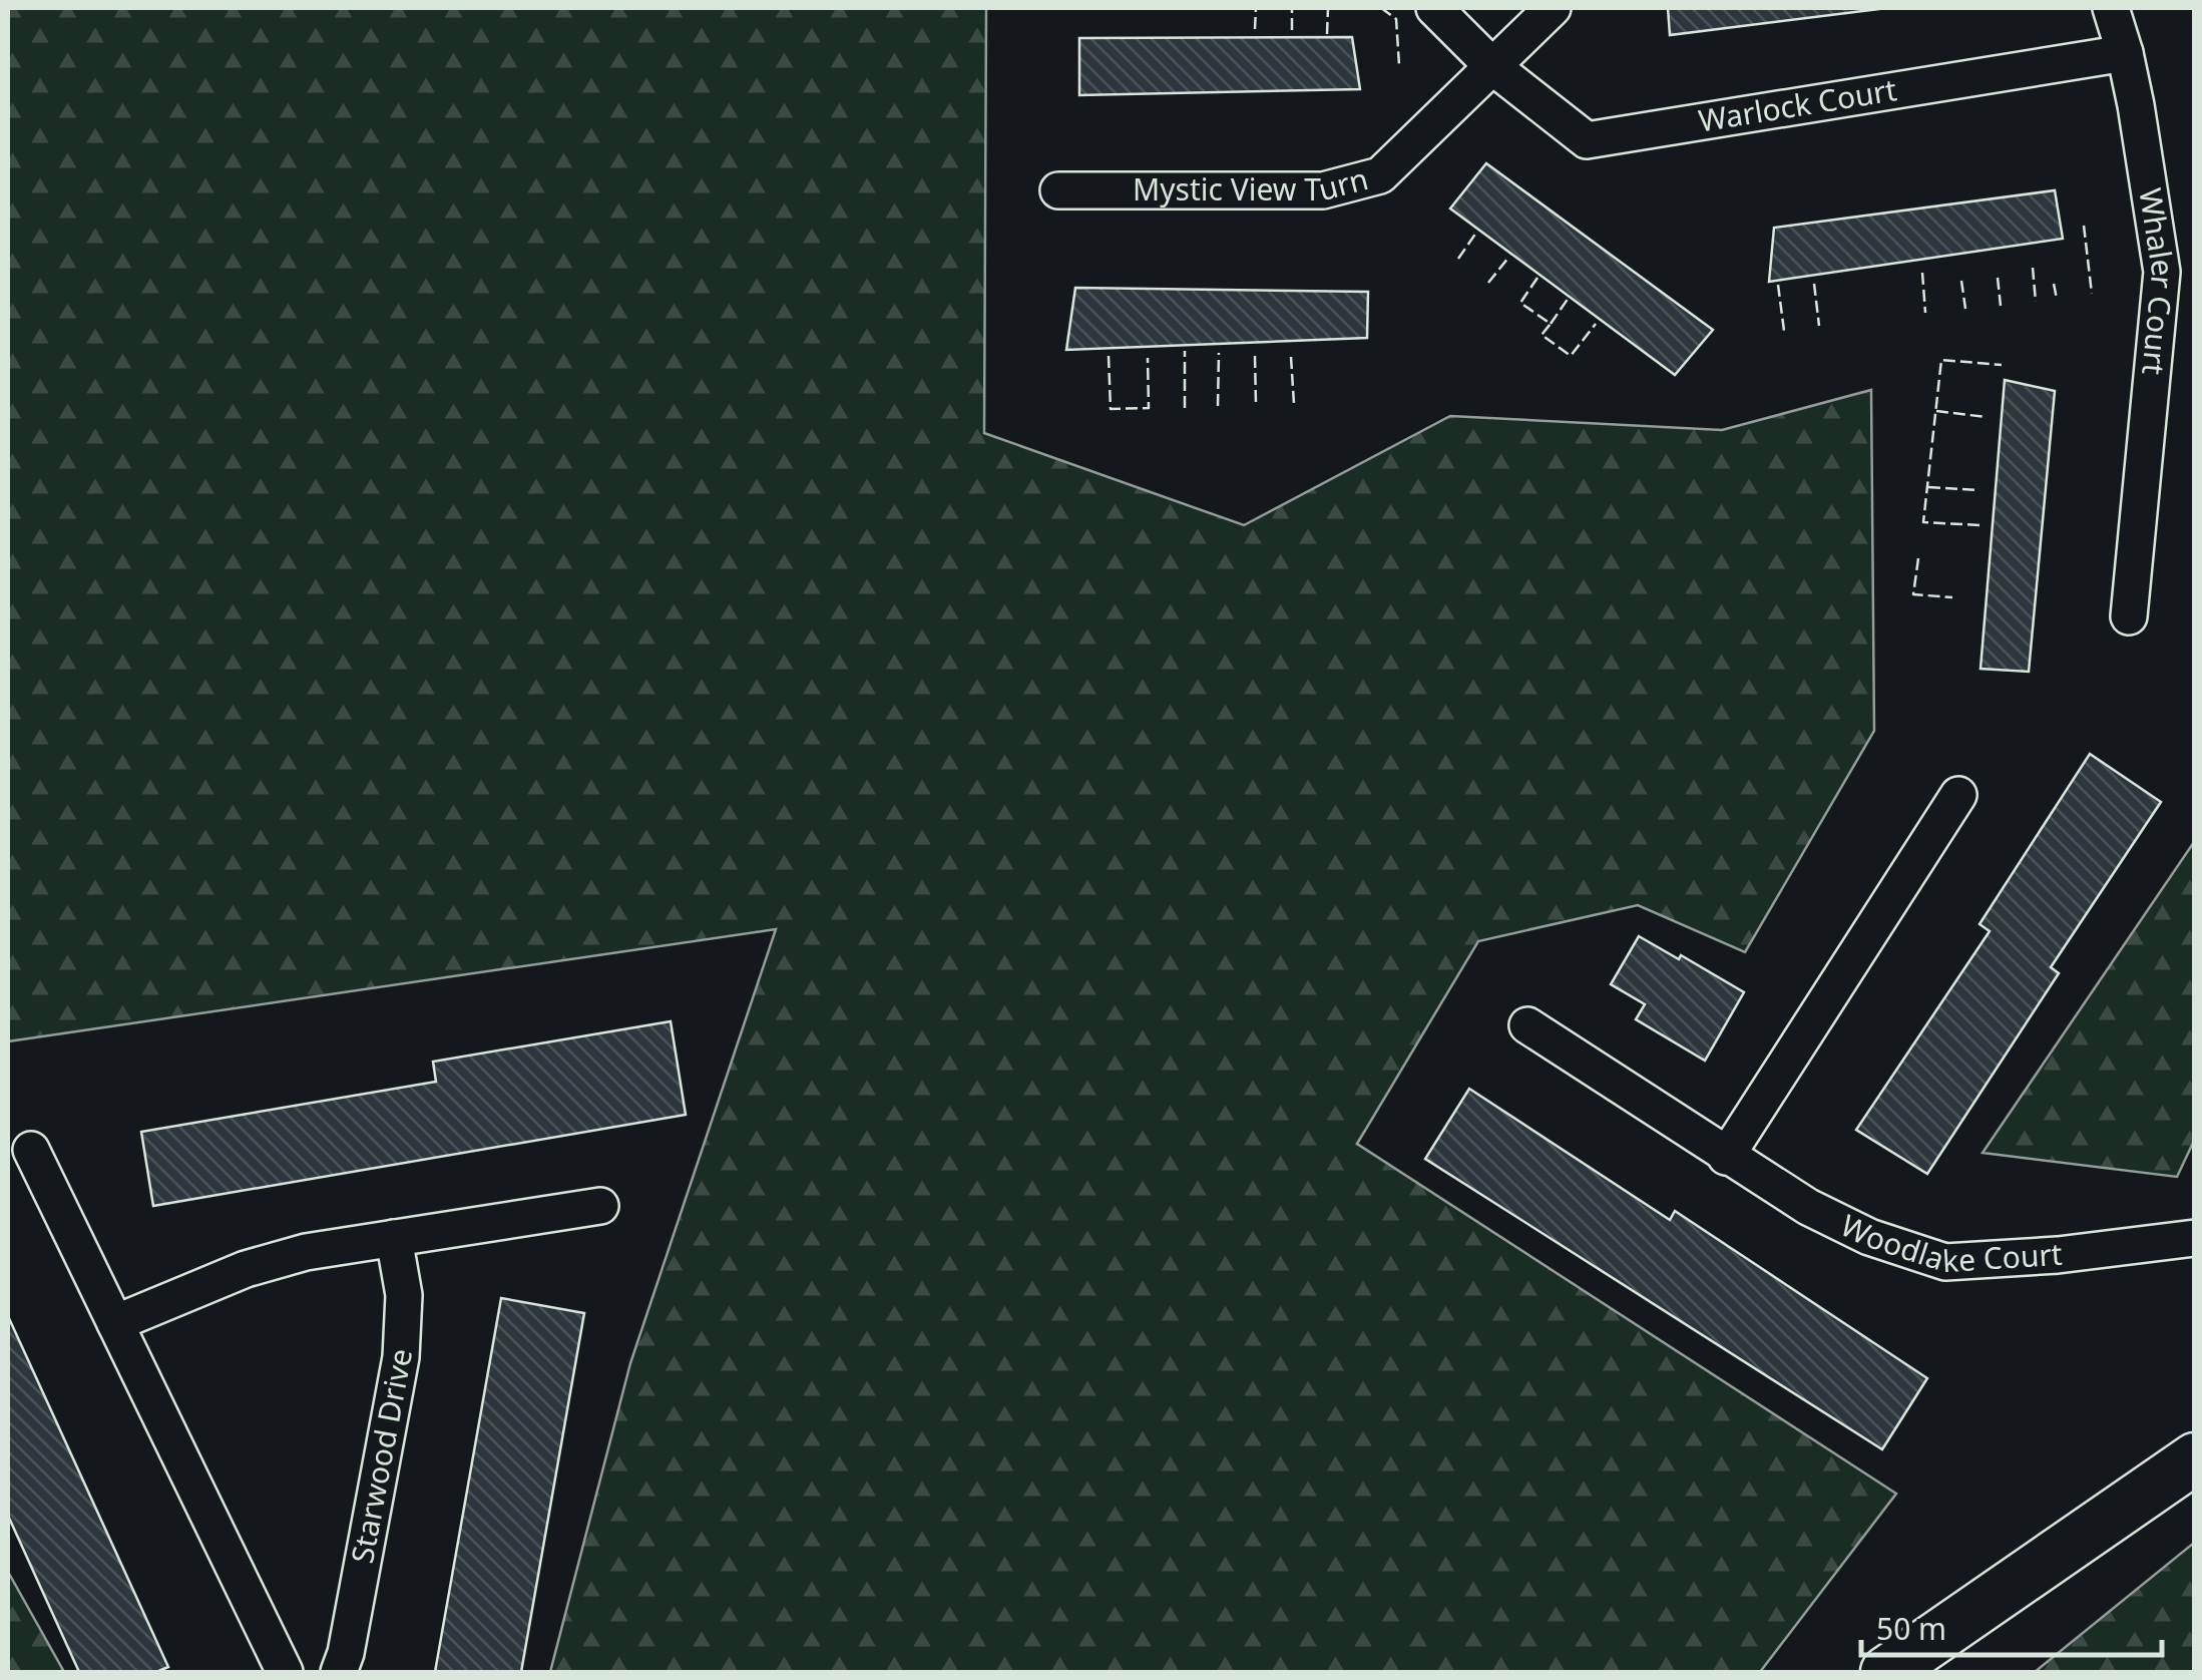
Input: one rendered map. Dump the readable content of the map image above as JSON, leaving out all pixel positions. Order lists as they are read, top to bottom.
{
  "streets": {
    "street": [
      "Warlock Court",
      "Mystic View Turn",
      "Whaler Court",
      "Woodlake Court",
      "Starwood Drive"
    ]
  },
  "crossings": [
    ["Warlock Court", "Mystic View Turn"],
    ["Warlock Court", "Whaler Court"]
  ],
  "scale_bar": "50 m"
}
